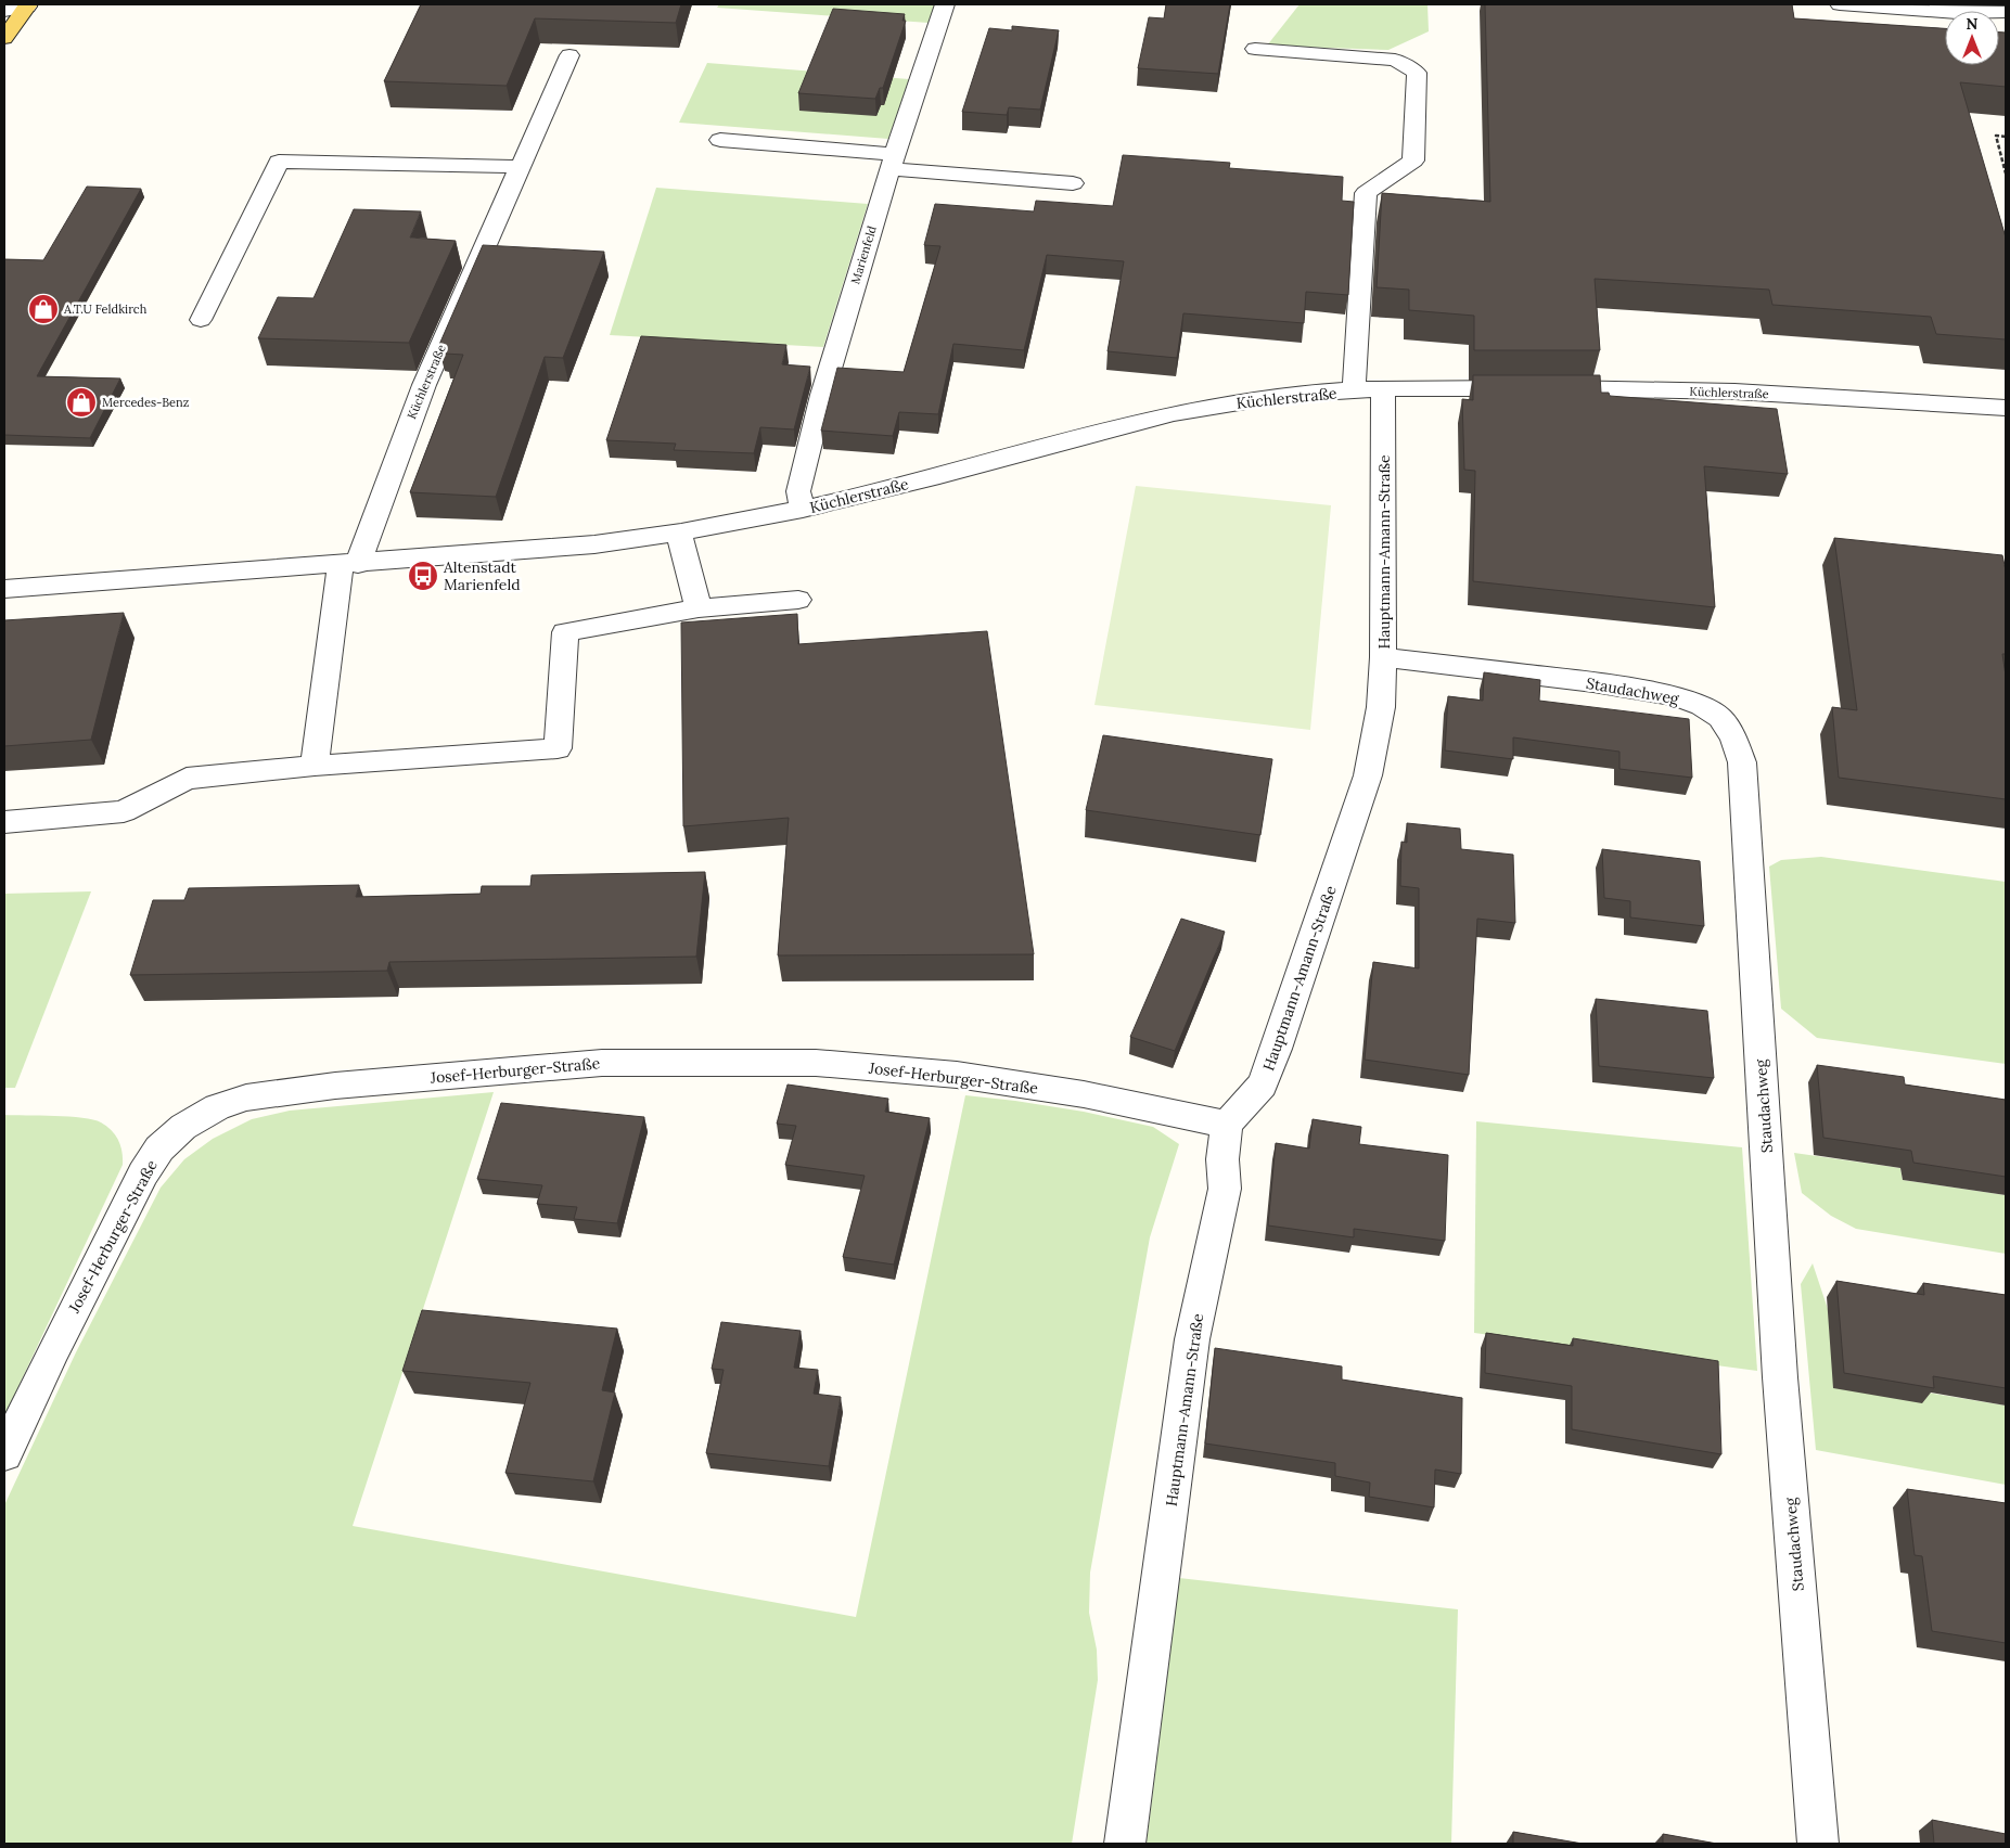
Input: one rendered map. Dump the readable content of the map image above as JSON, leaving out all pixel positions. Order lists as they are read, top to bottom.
{
  "streets": {
    "street": [
      "Marienfeld",
      "Küchlerstraße",
      "Hauptmann-Amann-Straße",
      "Staudachweg",
      "Josef-Herburger-Straße"
    ]
  },
  "crossings": [
    ["Marienfeld", "Küchlerstraße"],
    ["Küchlerstraße", "Hauptmann-Amann-Straße"],
    ["Hauptmann-Amann-Straße", "Staudachweg"],
    ["Hauptmann-Amann-Straße", "Josef-Herburger-Straße"]
  ],
  "places": {
    "shop": ["A.T.U Feldkirch", "Mercedes-Benz"],
    "bus stop": ["Altenstadt Marienfeld"]
  },
  "north": "top"
}
